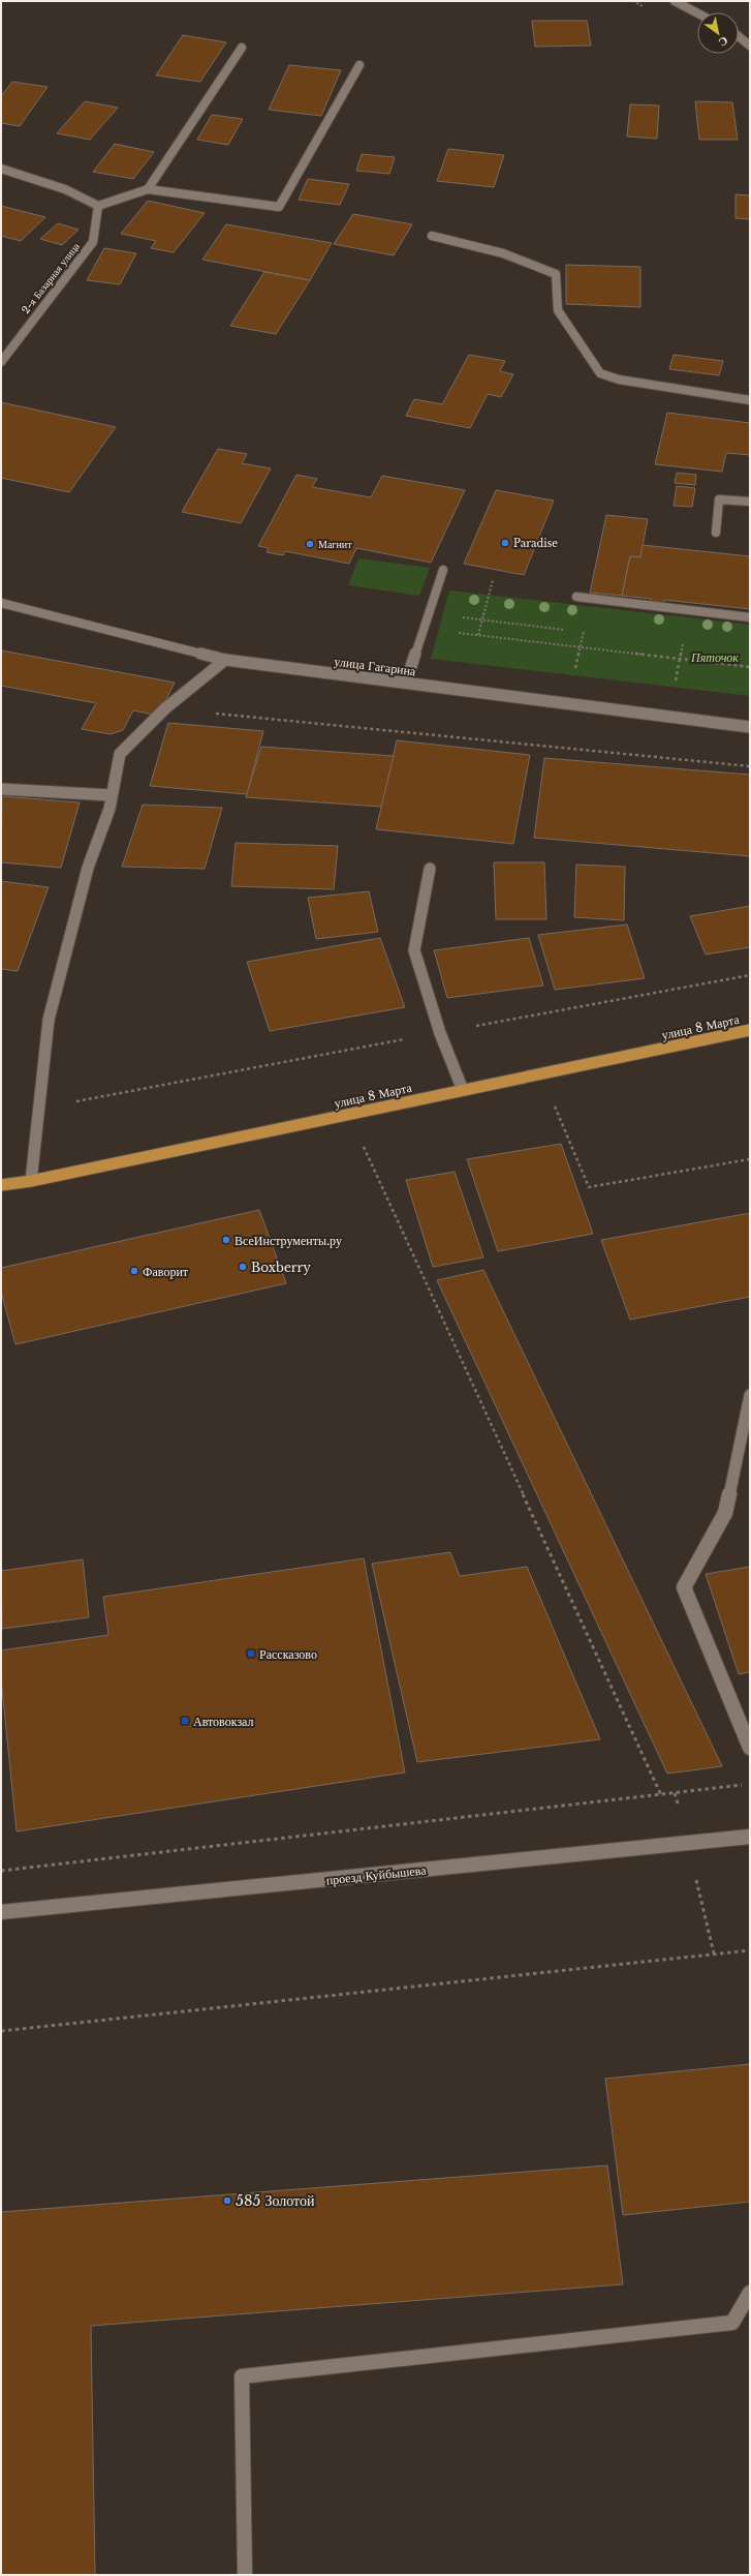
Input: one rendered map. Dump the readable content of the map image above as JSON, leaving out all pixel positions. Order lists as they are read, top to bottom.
{
  "streets": {
    "main road": ["улица 8 Марта"],
    "street": ["2-я Базарная улица", "улица Гагарина", "проезд Куйбышева"]
  },
  "parks": ["Пяточок"],
  "places": {
    "other": [
      "Paradise",
      "Магнит",
      "ВсеИнструменты.ру",
      "Boxberry",
      "Фаворит",
      "585 Золотой"
    ],
    "transit": ["Рассказово", "Автовокзал"]
  },
  "north": "bottom right"
}
